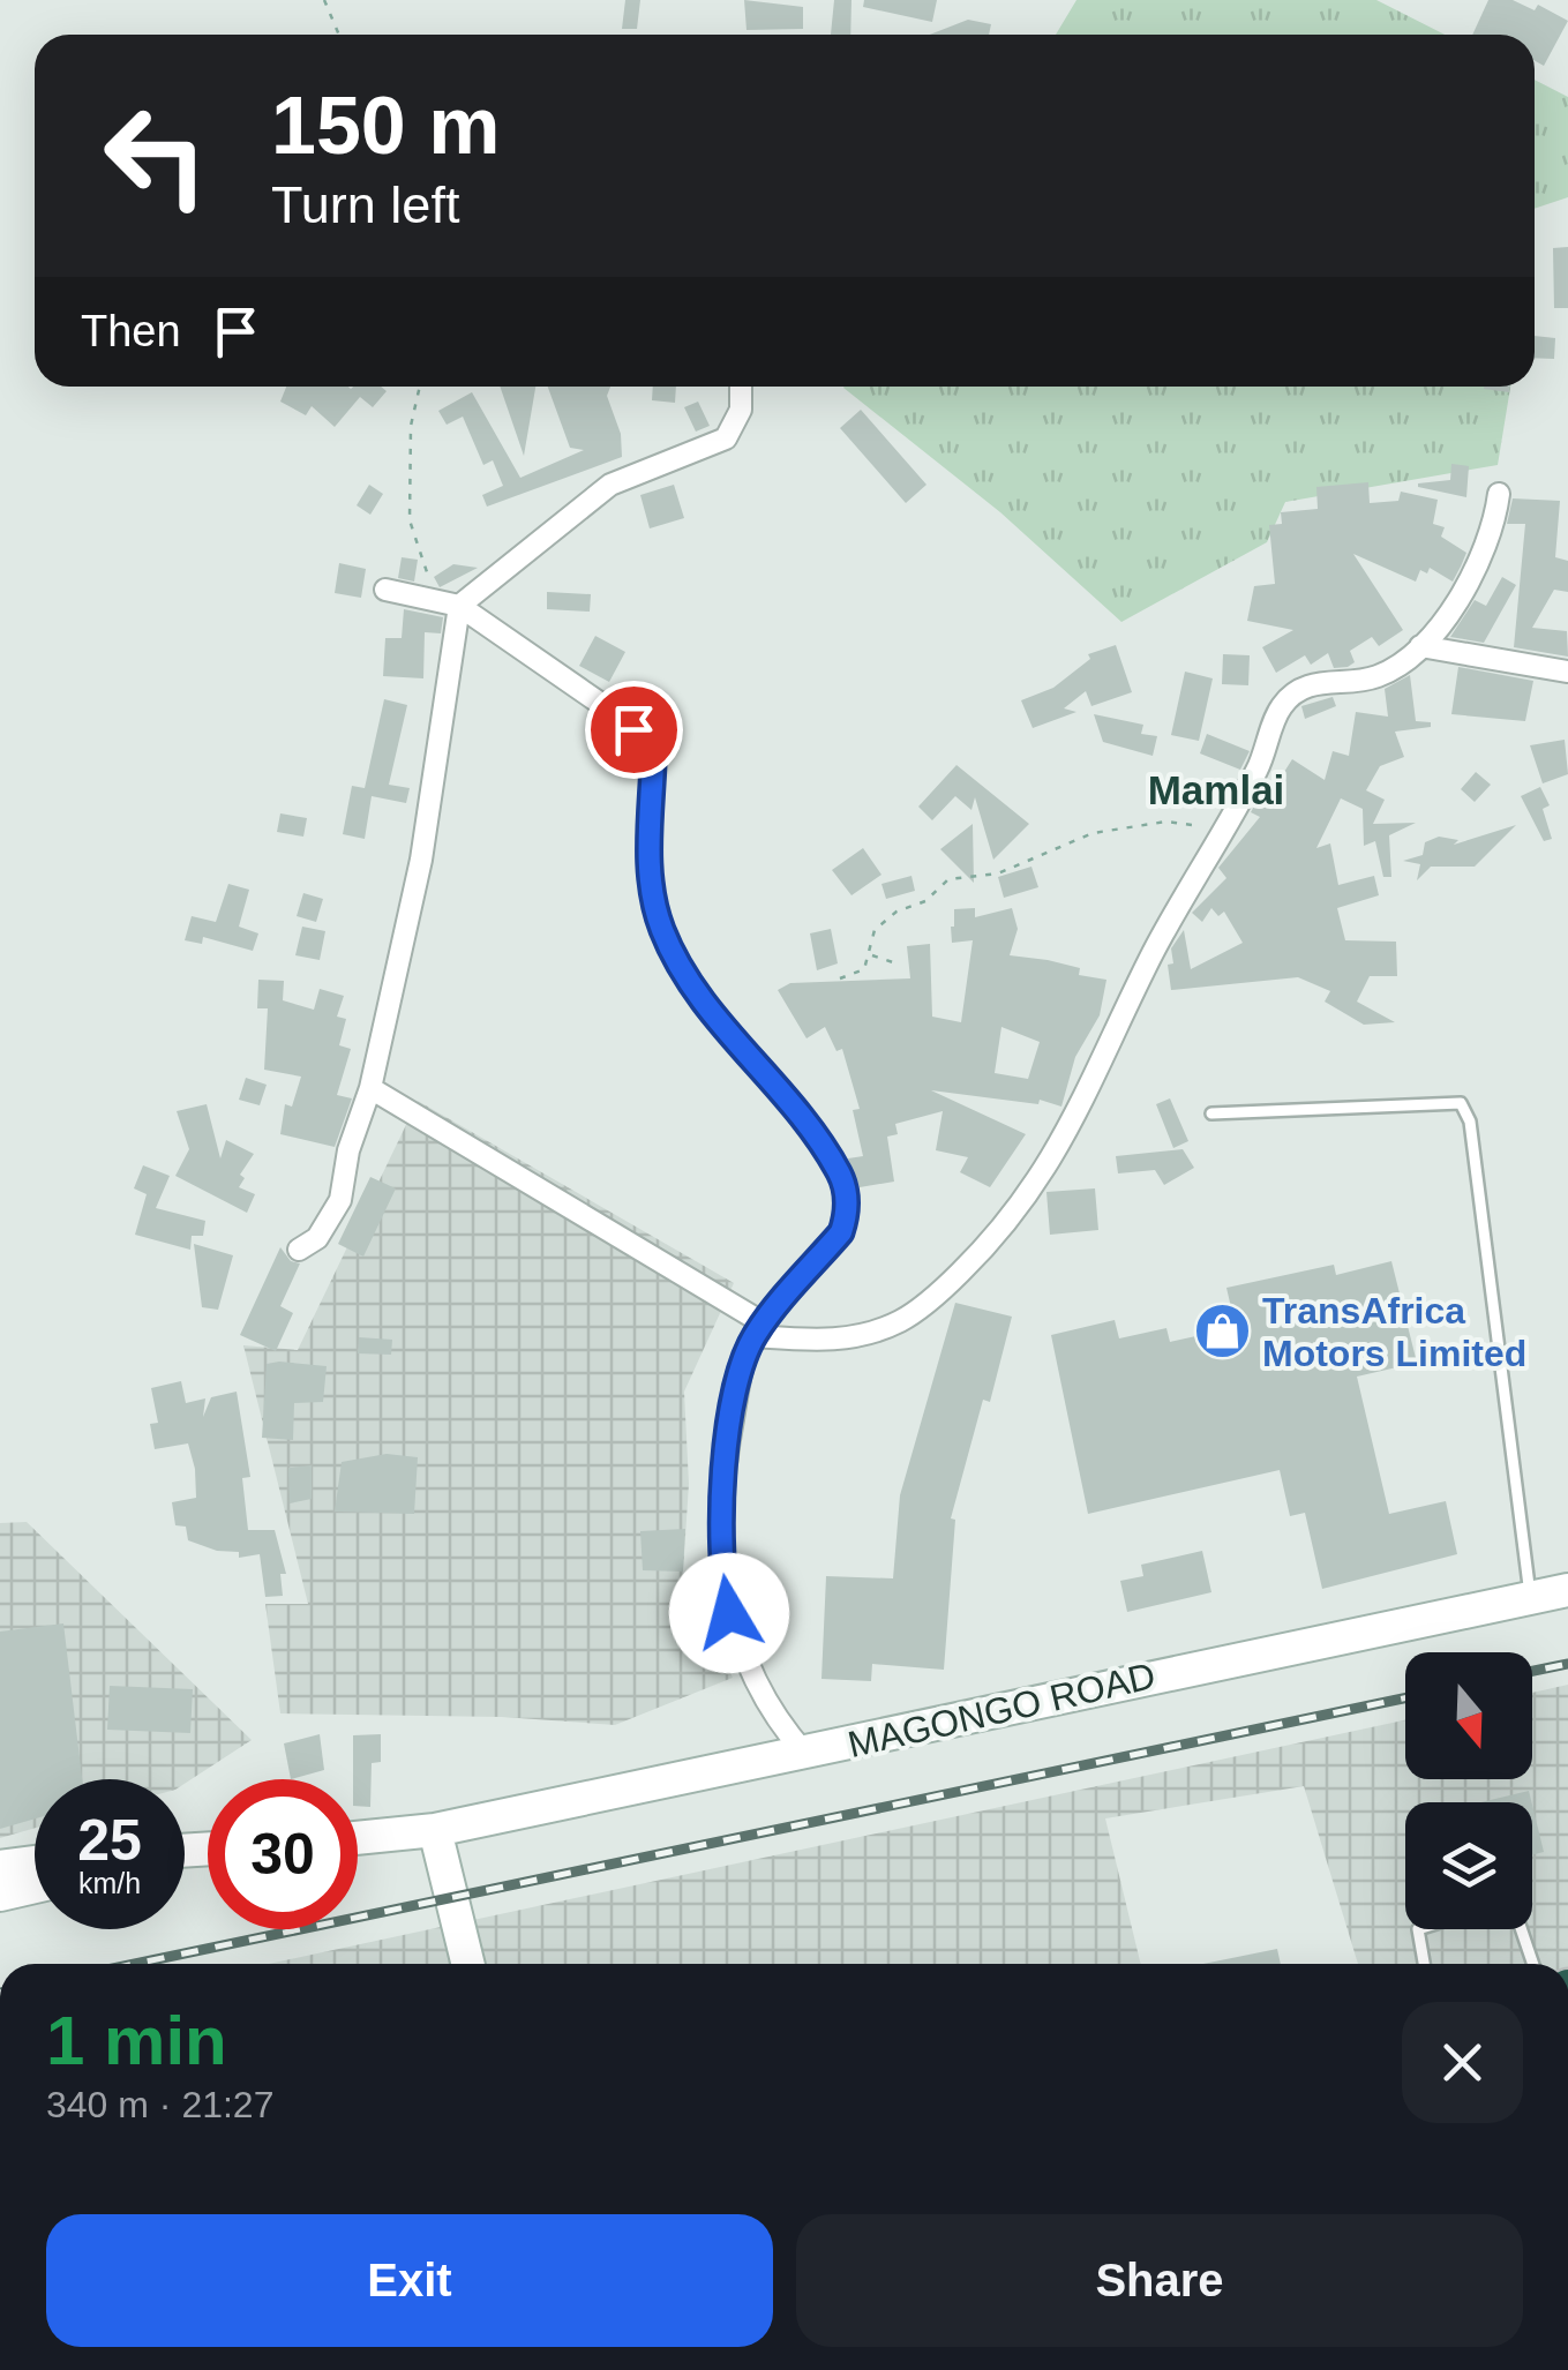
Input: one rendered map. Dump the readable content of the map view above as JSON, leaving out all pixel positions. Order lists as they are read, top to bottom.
{
  "streets": {
    "street": ["MAGONGO ROAD"]
  },
  "districts": ["Mamlai"],
  "places": {
    "shop": ["TransAfrica Motors Limited"]
  },
  "north": "bottom",
  "page": {
    "turn": ["150 m", "Turn left"],
    "then": "Then",
    "speed": "25 km/h",
    "limit": "30",
    "heading": ["1 min", "340 m · 21:27"],
    "buttons": ["Exit", "Share"]
  }
}
